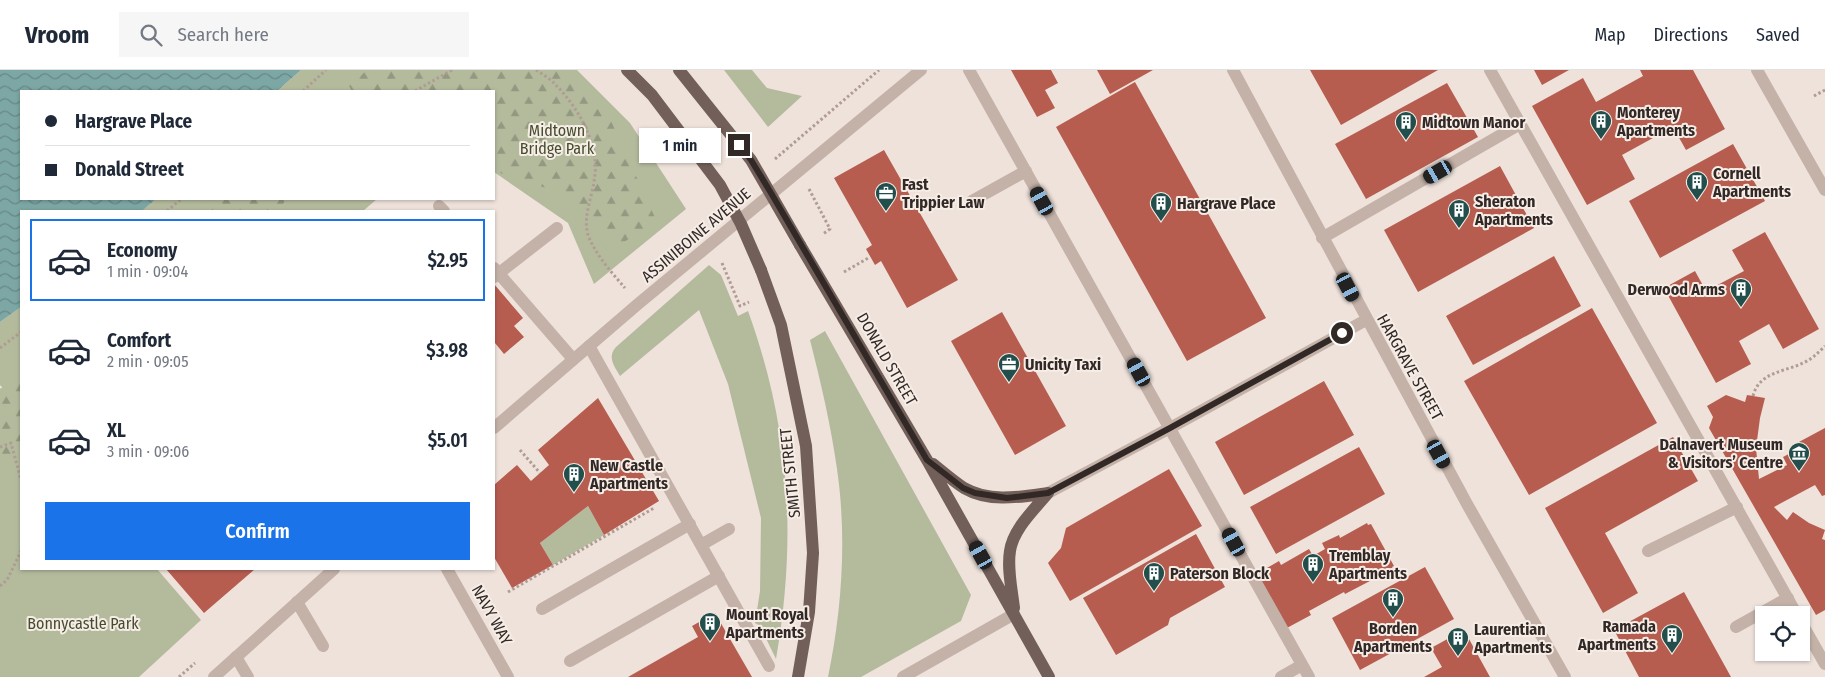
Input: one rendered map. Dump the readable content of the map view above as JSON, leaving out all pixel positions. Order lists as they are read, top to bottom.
{
  "streets": {
    "main road": ["DONALD STREET", "SMITH STREET"],
    "street": ["ASSINIBOINE AVENUE", "HARGRAVE STREET", "NAVY WAY"]
  },
  "parks": ["Midtown Bridge Park", "Bonnycastle Park"],
  "places": {
    "building": [
      "Monterey Apartments",
      "Midtown Manor",
      "Cornell Apartments",
      "Hargrave Place",
      "Sheraton Apartments",
      "Derwood Arms",
      "New Castle Apartments",
      "Tremblay Apartments",
      "Paterson Block",
      "Borden Apartments",
      "Mount Royal Apartments",
      "Ramada Apartments",
      "Laurentian Apartments"
    ],
    "office": ["Fast Trippier Law", "Unicity Taxi"],
    "museum": ["Dalnavert Museum & Visitors’ Centre"]
  },
  "page": {
    "header": "Vroom",
    "search": "Search here",
    "nav": ["Map", "Directions", "Saved"],
    "banner": ["Hargrave Place", "Donald Street"],
    "bubble": "1 min",
    "list": [
      {
        "name": "Economy",
        "note": "1 min · 09:04",
        "value": "$2.95"
      },
      {
        "name": "Comfort",
        "note": "2 min · 09:05",
        "value": "$3.98"
      },
      {
        "name": "XL",
        "note": "3 min · 09:06",
        "value": "$5.01"
      }
    ],
    "buttons": "Confirm"
  }
}
